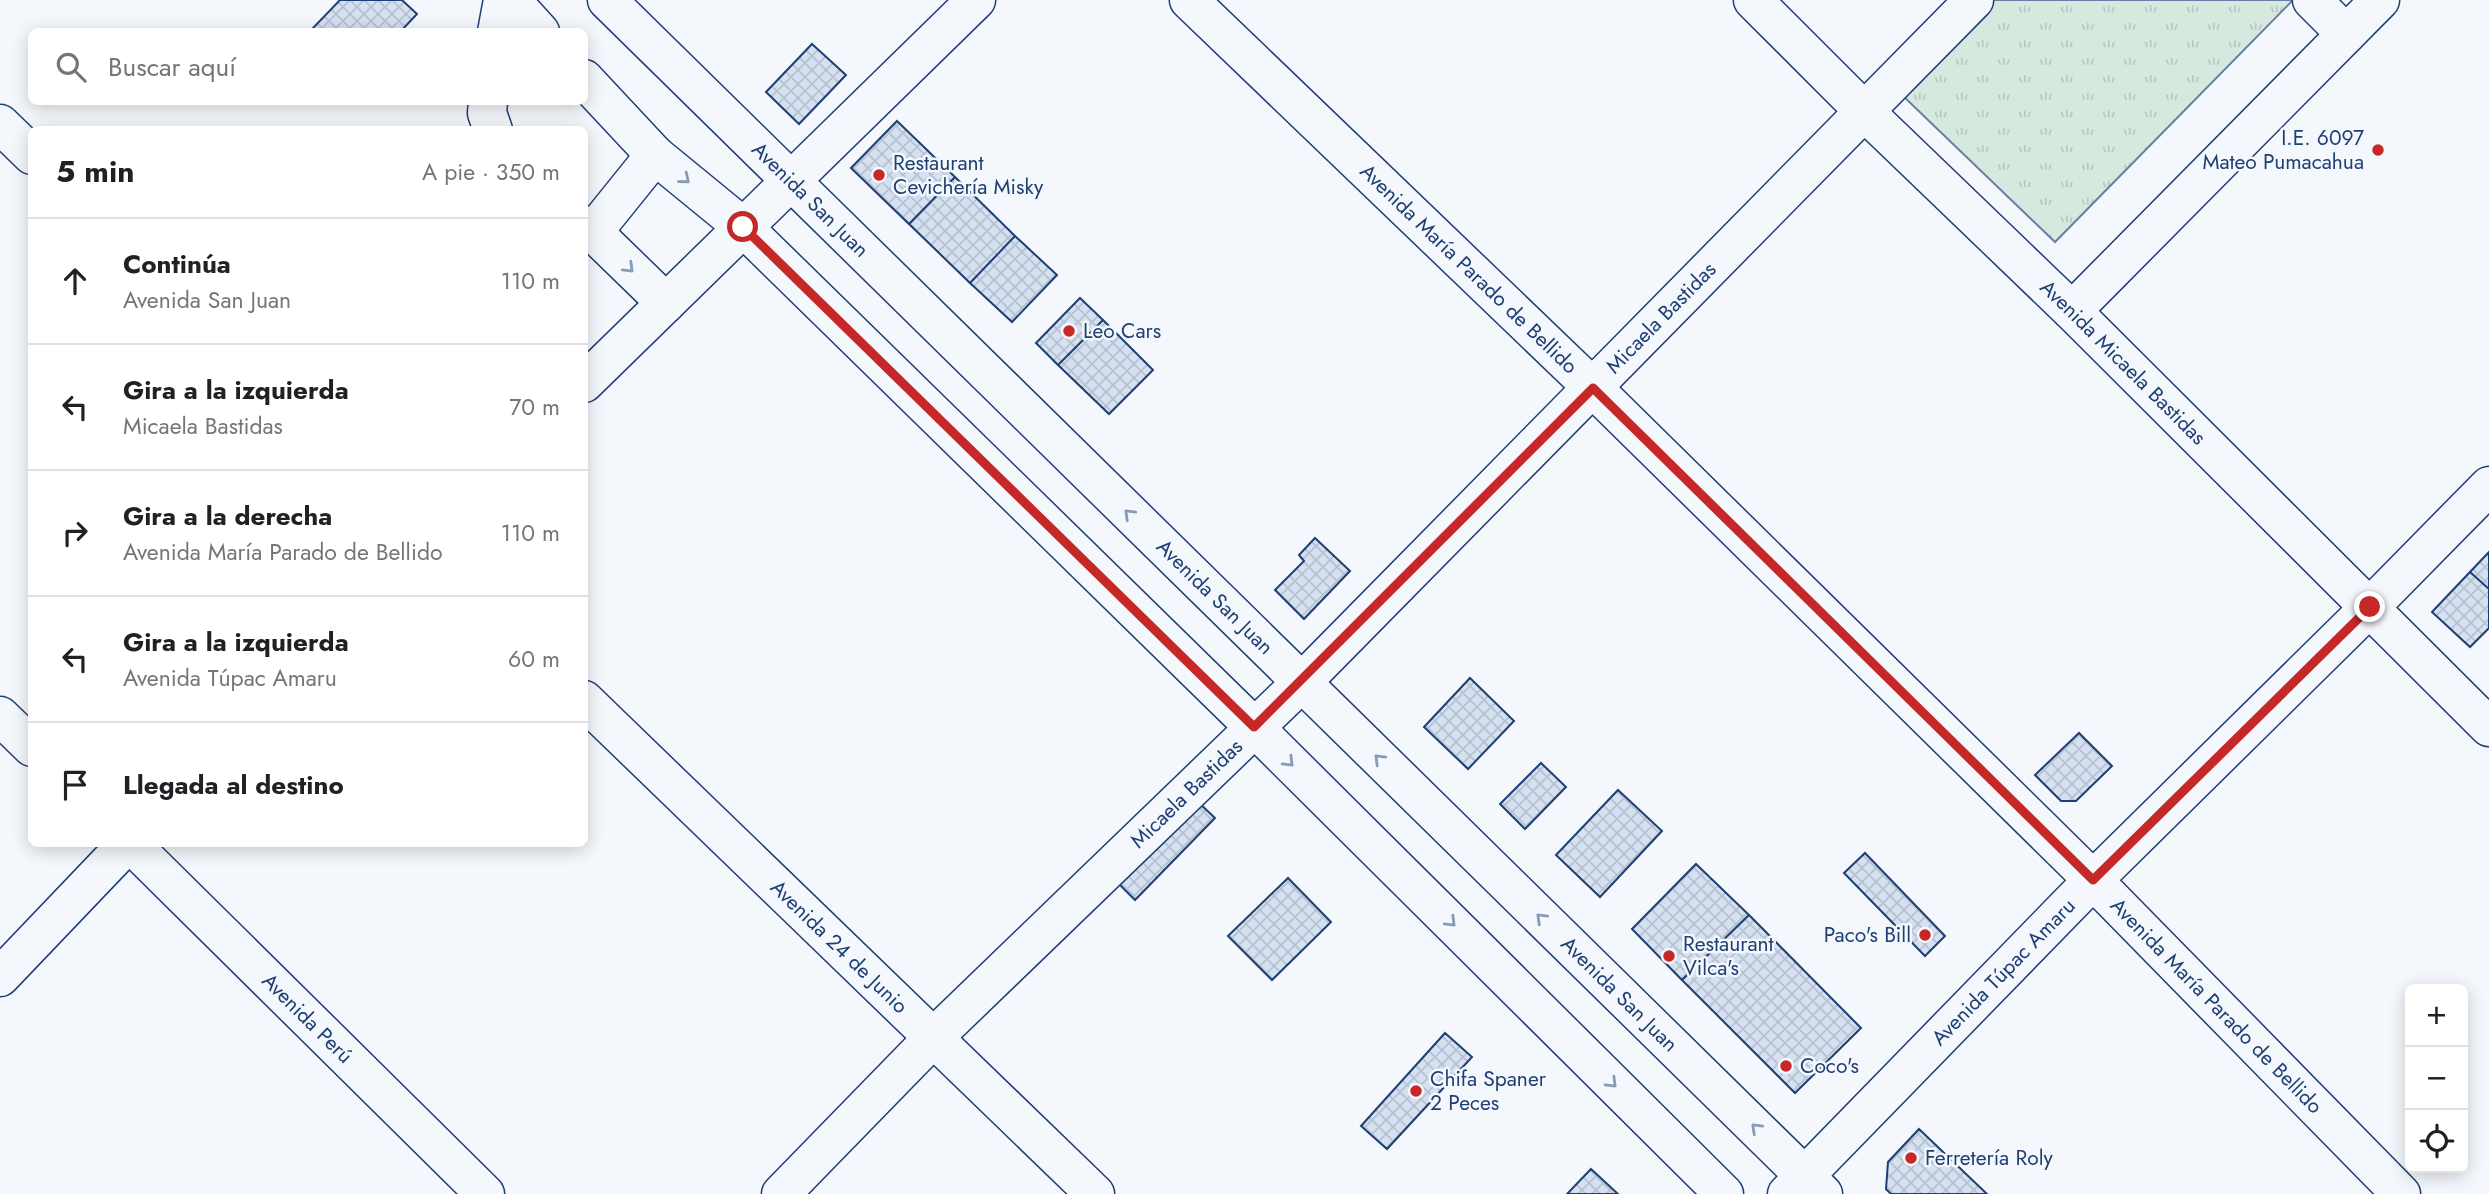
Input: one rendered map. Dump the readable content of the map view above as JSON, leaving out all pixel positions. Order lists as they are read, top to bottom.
{
  "streets": {
    "street": [
      "Avenida San Juan",
      "Avenida María Parado de Bellido",
      "Micaela Bastidas",
      "Avenida Micaela Bastidas",
      "Avenida 24 de Junio",
      "Avenida Túpac Amaru",
      "Avenida Perú"
    ]
  },
  "crossings": [
    ["Avenida San Juan", "Micaela Bastidas"],
    ["Avenida San Juan", "Avenida Túpac Amaru"],
    ["Avenida María Parado de Bellido", "Micaela Bastidas"],
    ["Avenida María Parado de Bellido", "Avenida Túpac Amaru"],
    ["Micaela Bastidas", "Avenida Micaela Bastidas"],
    ["Micaela Bastidas", "Avenida 24 de Junio"],
    ["Avenida Micaela Bastidas", "Avenida Túpac Amaru"]
  ],
  "places": [
    "I.E. 6097 Mateo Pumacahua",
    "Restaurant Cevichería Misky",
    "Leo Cars",
    "Paco's Bill",
    "Restaurant Vilca's",
    "Coco's",
    "Chifa Spaner 2 Peces",
    "Ferretería Roly"
  ],
  "page": {
    "search": "Buscar aquí",
    "heading": ["5 min", "A pie · 350 m"],
    "list": [
      ["Continúa", "Avenida San Juan", "110 m"],
      ["Gira a la izquierda", "Micaela Bastidas", "70 m"],
      ["Gira a la derecha", "Avenida María Parado de Bellido", "110 m"],
      ["Gira a la izquierda", "Avenida Túpac Amaru", "60 m"],
      "Llegada al destino"
    ],
    "map_buttons": ["+", "−"]
  }
}
